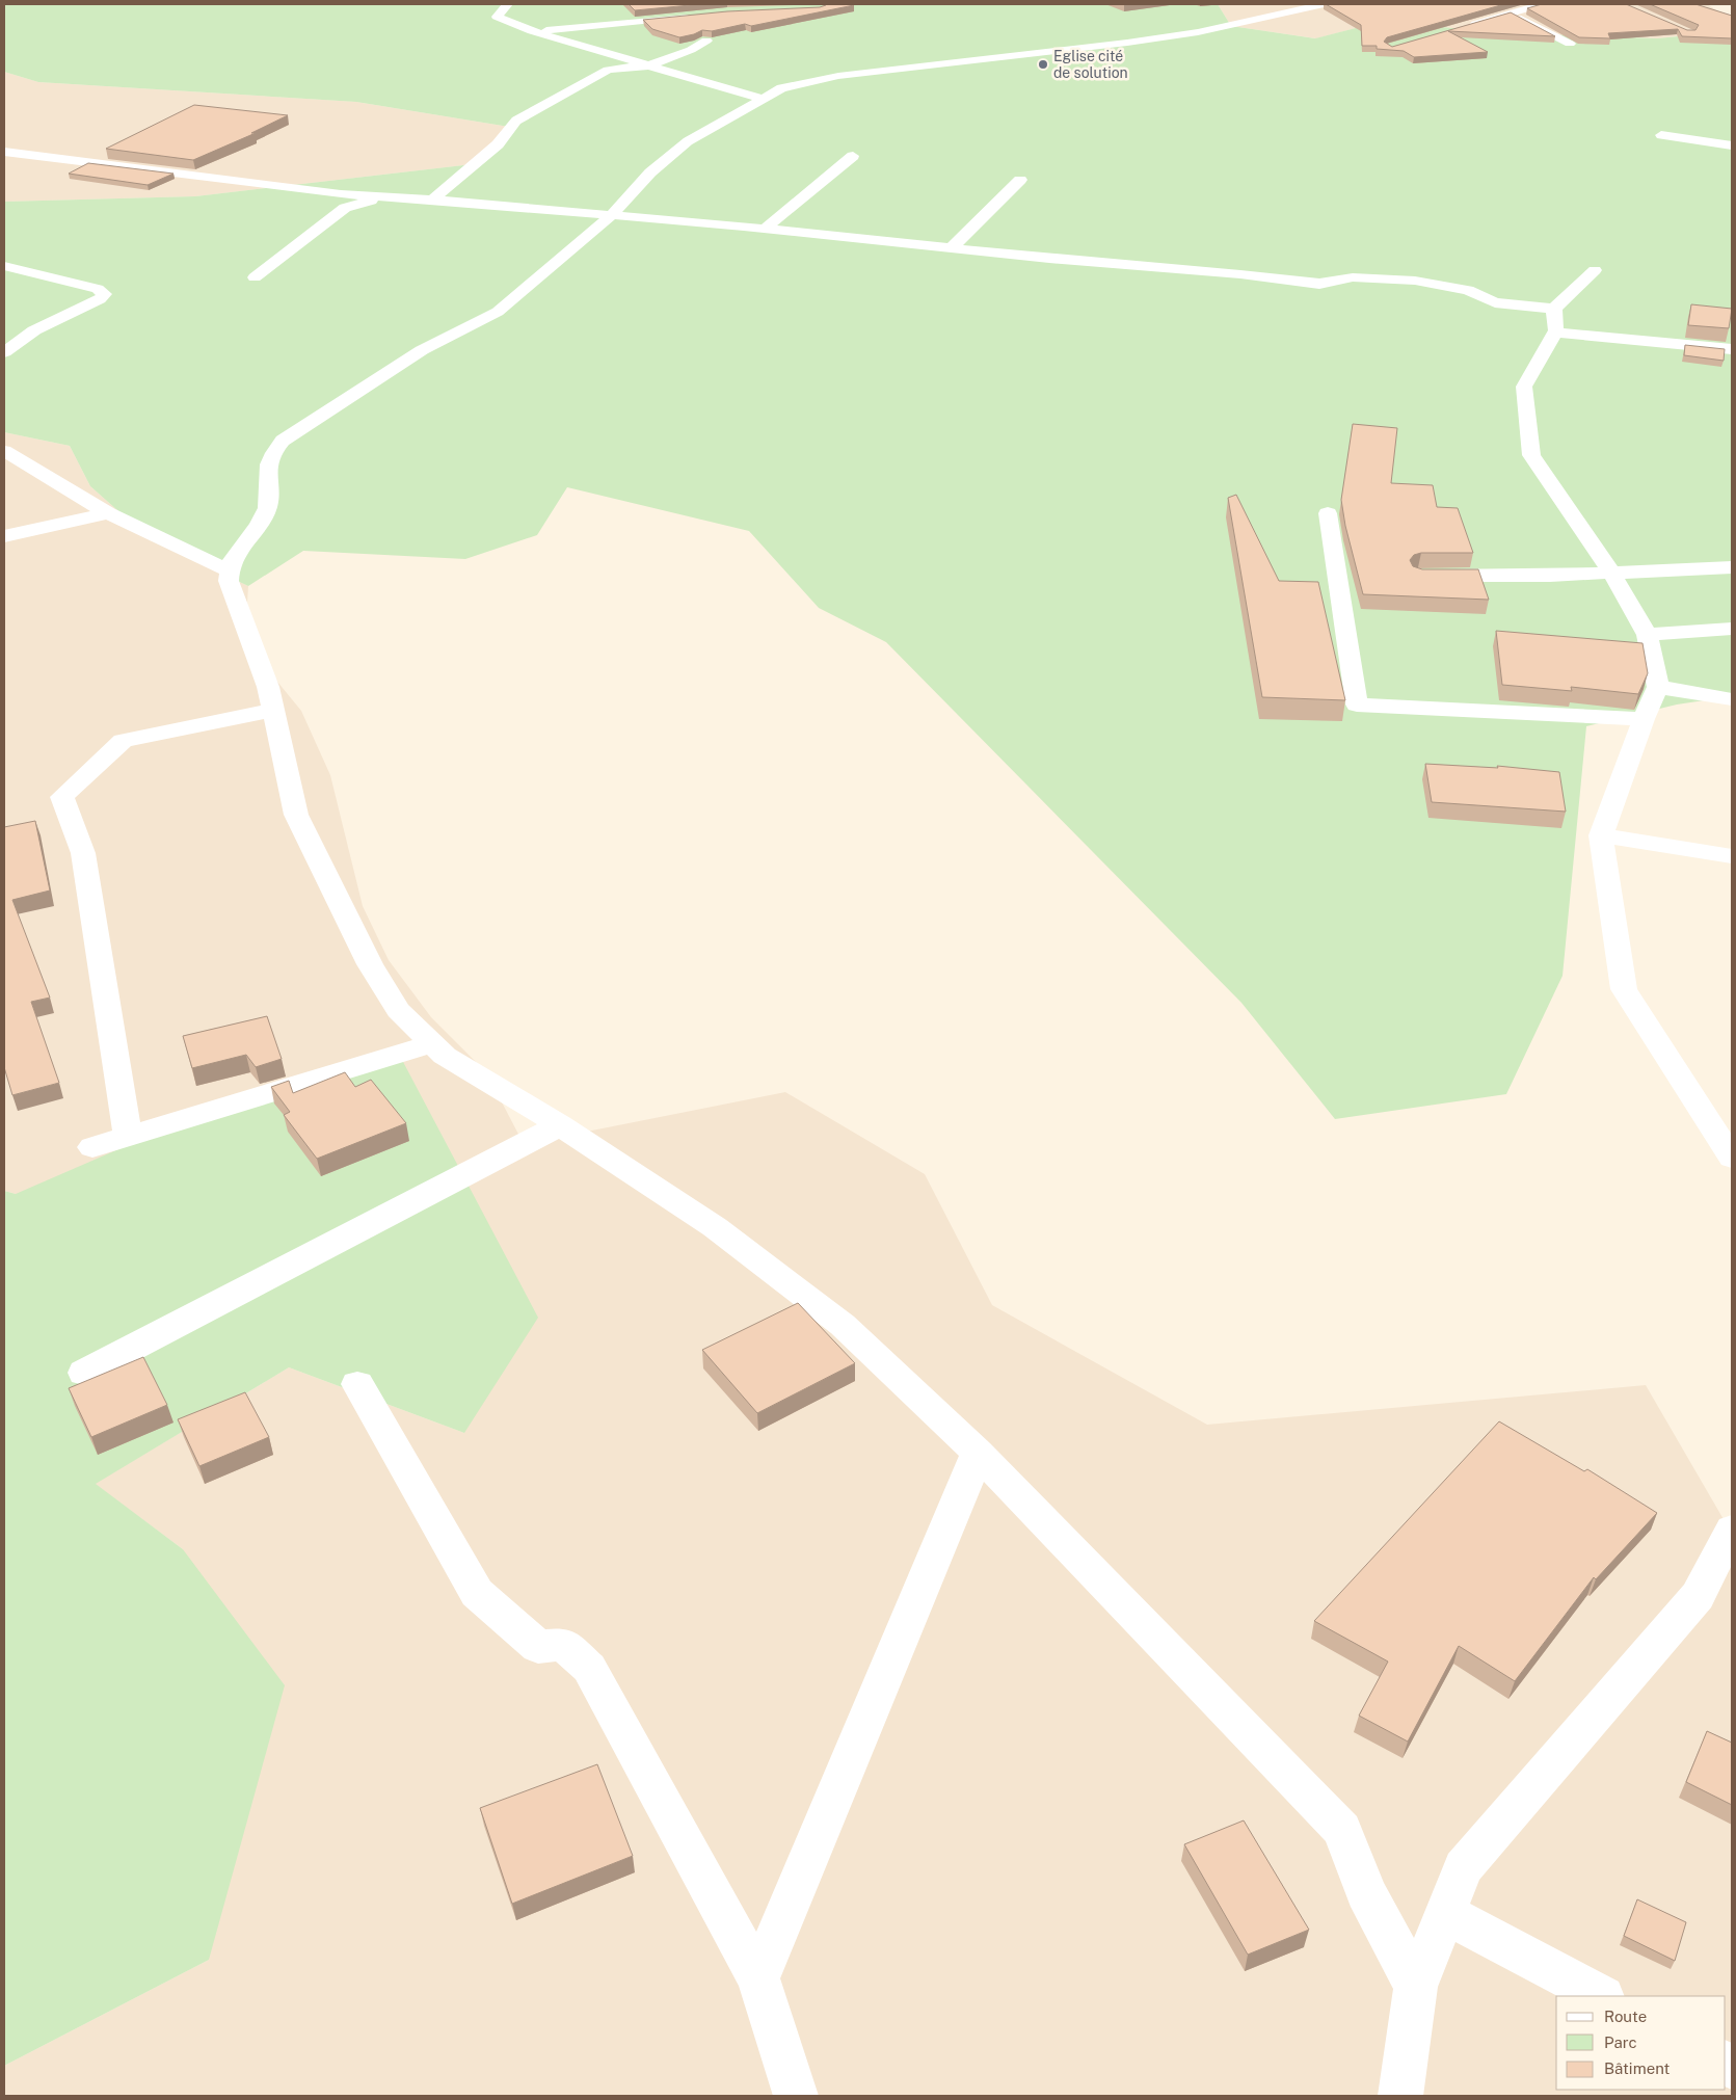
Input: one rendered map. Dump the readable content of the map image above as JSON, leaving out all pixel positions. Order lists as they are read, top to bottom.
{
  "places": ["Eglise cité de solution"],
  "legend": ["Route", "Parc", "Bâtiment"]
}
